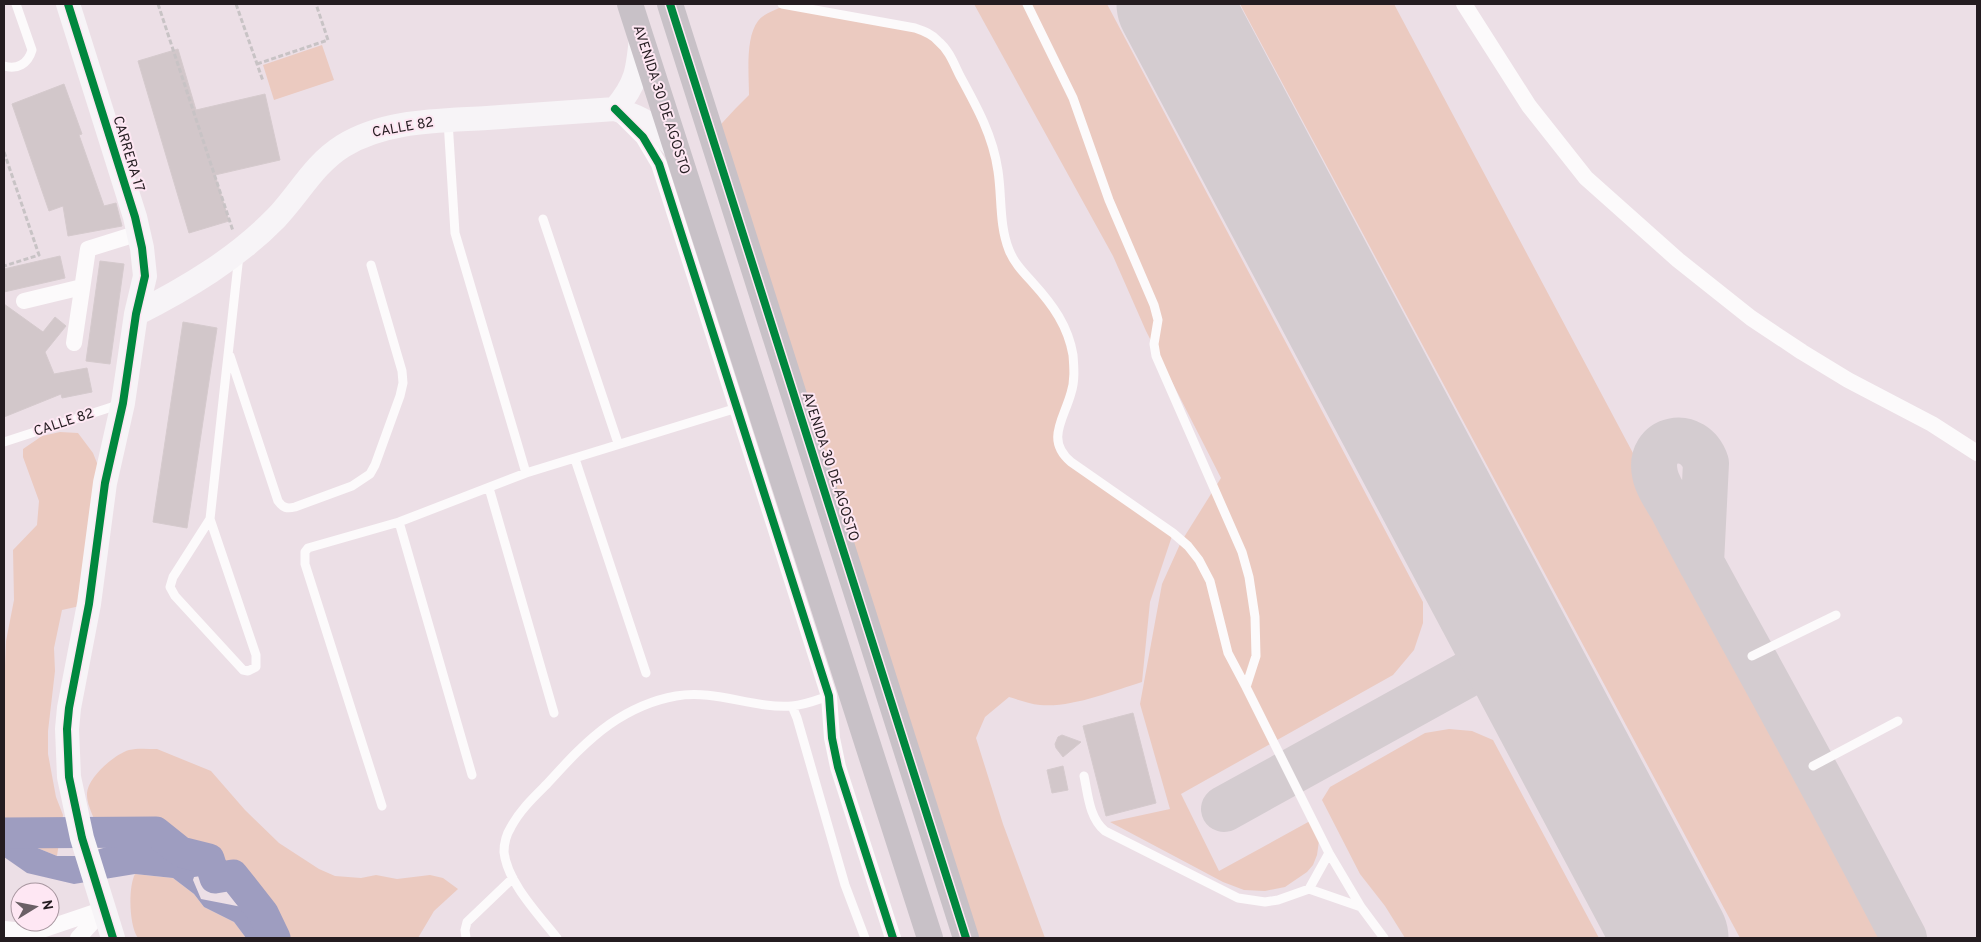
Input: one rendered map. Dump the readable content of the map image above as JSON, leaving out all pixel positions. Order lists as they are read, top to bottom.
{
  "streets": {
    "main road": ["AVENIDA 30 DE AGOSTO"],
    "street": ["CALLE 82", "CARRERA 17"]
  },
  "crossings": [
    ["AVENIDA 30 DE AGOSTO", "CALLE 82"],
    ["CALLE 82", "CARRERA 17"]
  ],
  "north": "right"
}
